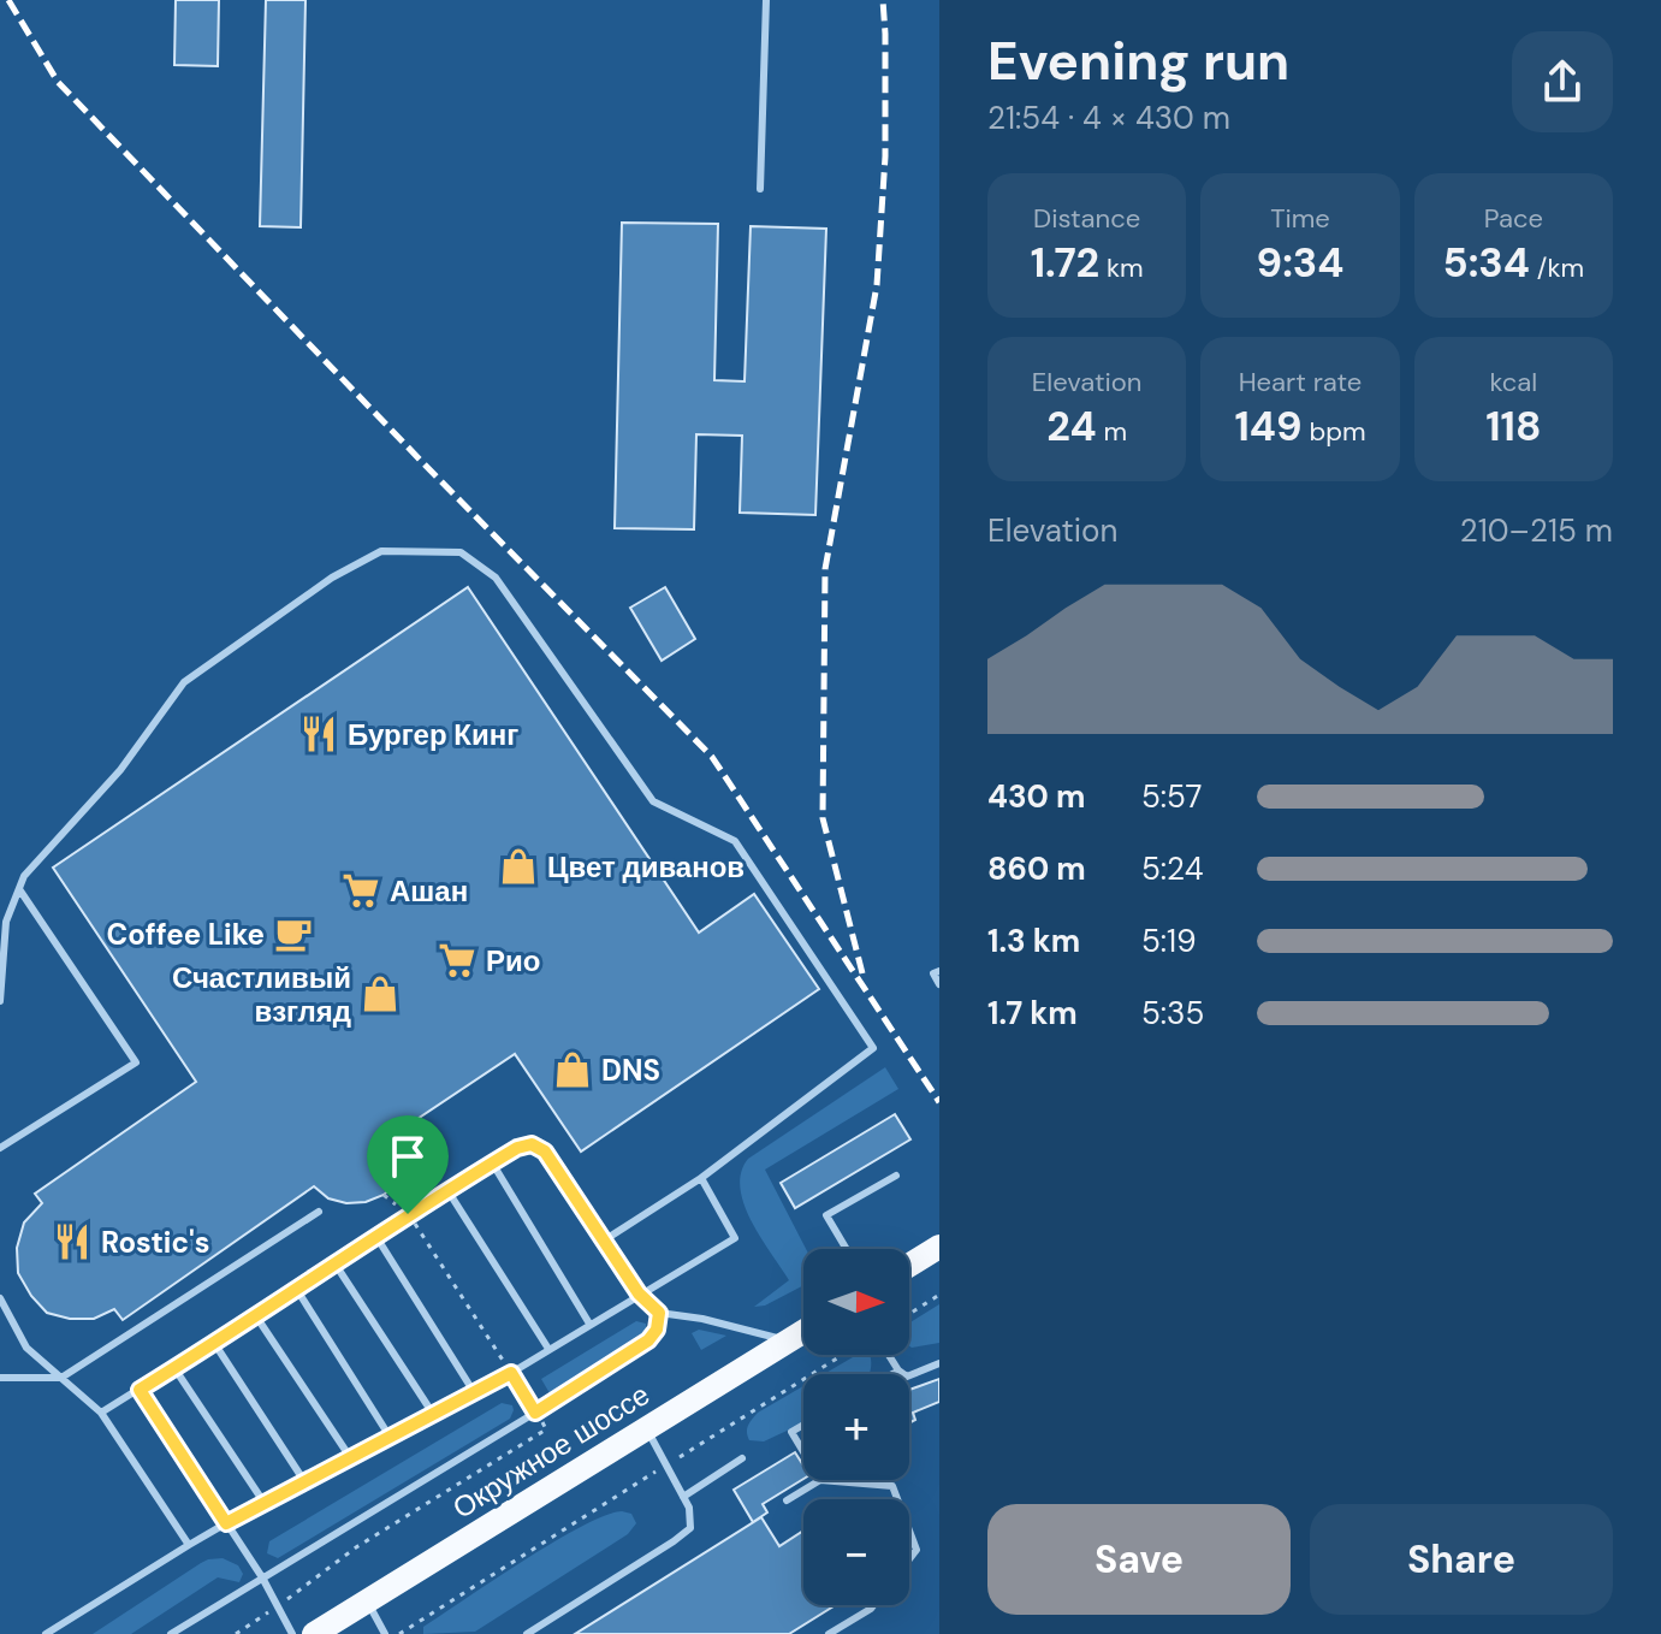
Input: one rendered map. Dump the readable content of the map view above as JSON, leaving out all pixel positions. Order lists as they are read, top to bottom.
{
  "streets": {
    "main road": ["Окружное шоссе"]
  },
  "places": {
    "restaurant": ["Бургер Кинг", "Rostic's"],
    "shop": ["Цвет диванов", "Счастливый взгляд", "DNS"],
    "supermarket": ["Ашан", "Рио"],
    "cafe": ["Coffee Like"]
  },
  "north": "right",
  "page": {
    "heading": ["Evening run", "21:54 · 4 × 430 m"],
    "stats": [
      ["Distance", "1.72 km"],
      ["Time", "9:34"],
      ["Pace", "5:34 /km"],
      ["Elevation", "24 m"],
      ["Heart rate", "149 bpm"],
      ["kcal", "118"]
    ],
    "chart": ["Elevation", "210–215 m"],
    "list": [
      {
        "name": "430 m",
        "note": "5:57"
      },
      {
        "name": "860 m",
        "note": "5:24"
      },
      {
        "name": "1.3 km",
        "note": "5:19"
      },
      {
        "name": "1.7 km",
        "note": "5:35"
      }
    ],
    "map_buttons": ["+", "−"],
    "buttons": ["Save", "Share"]
  }
}
